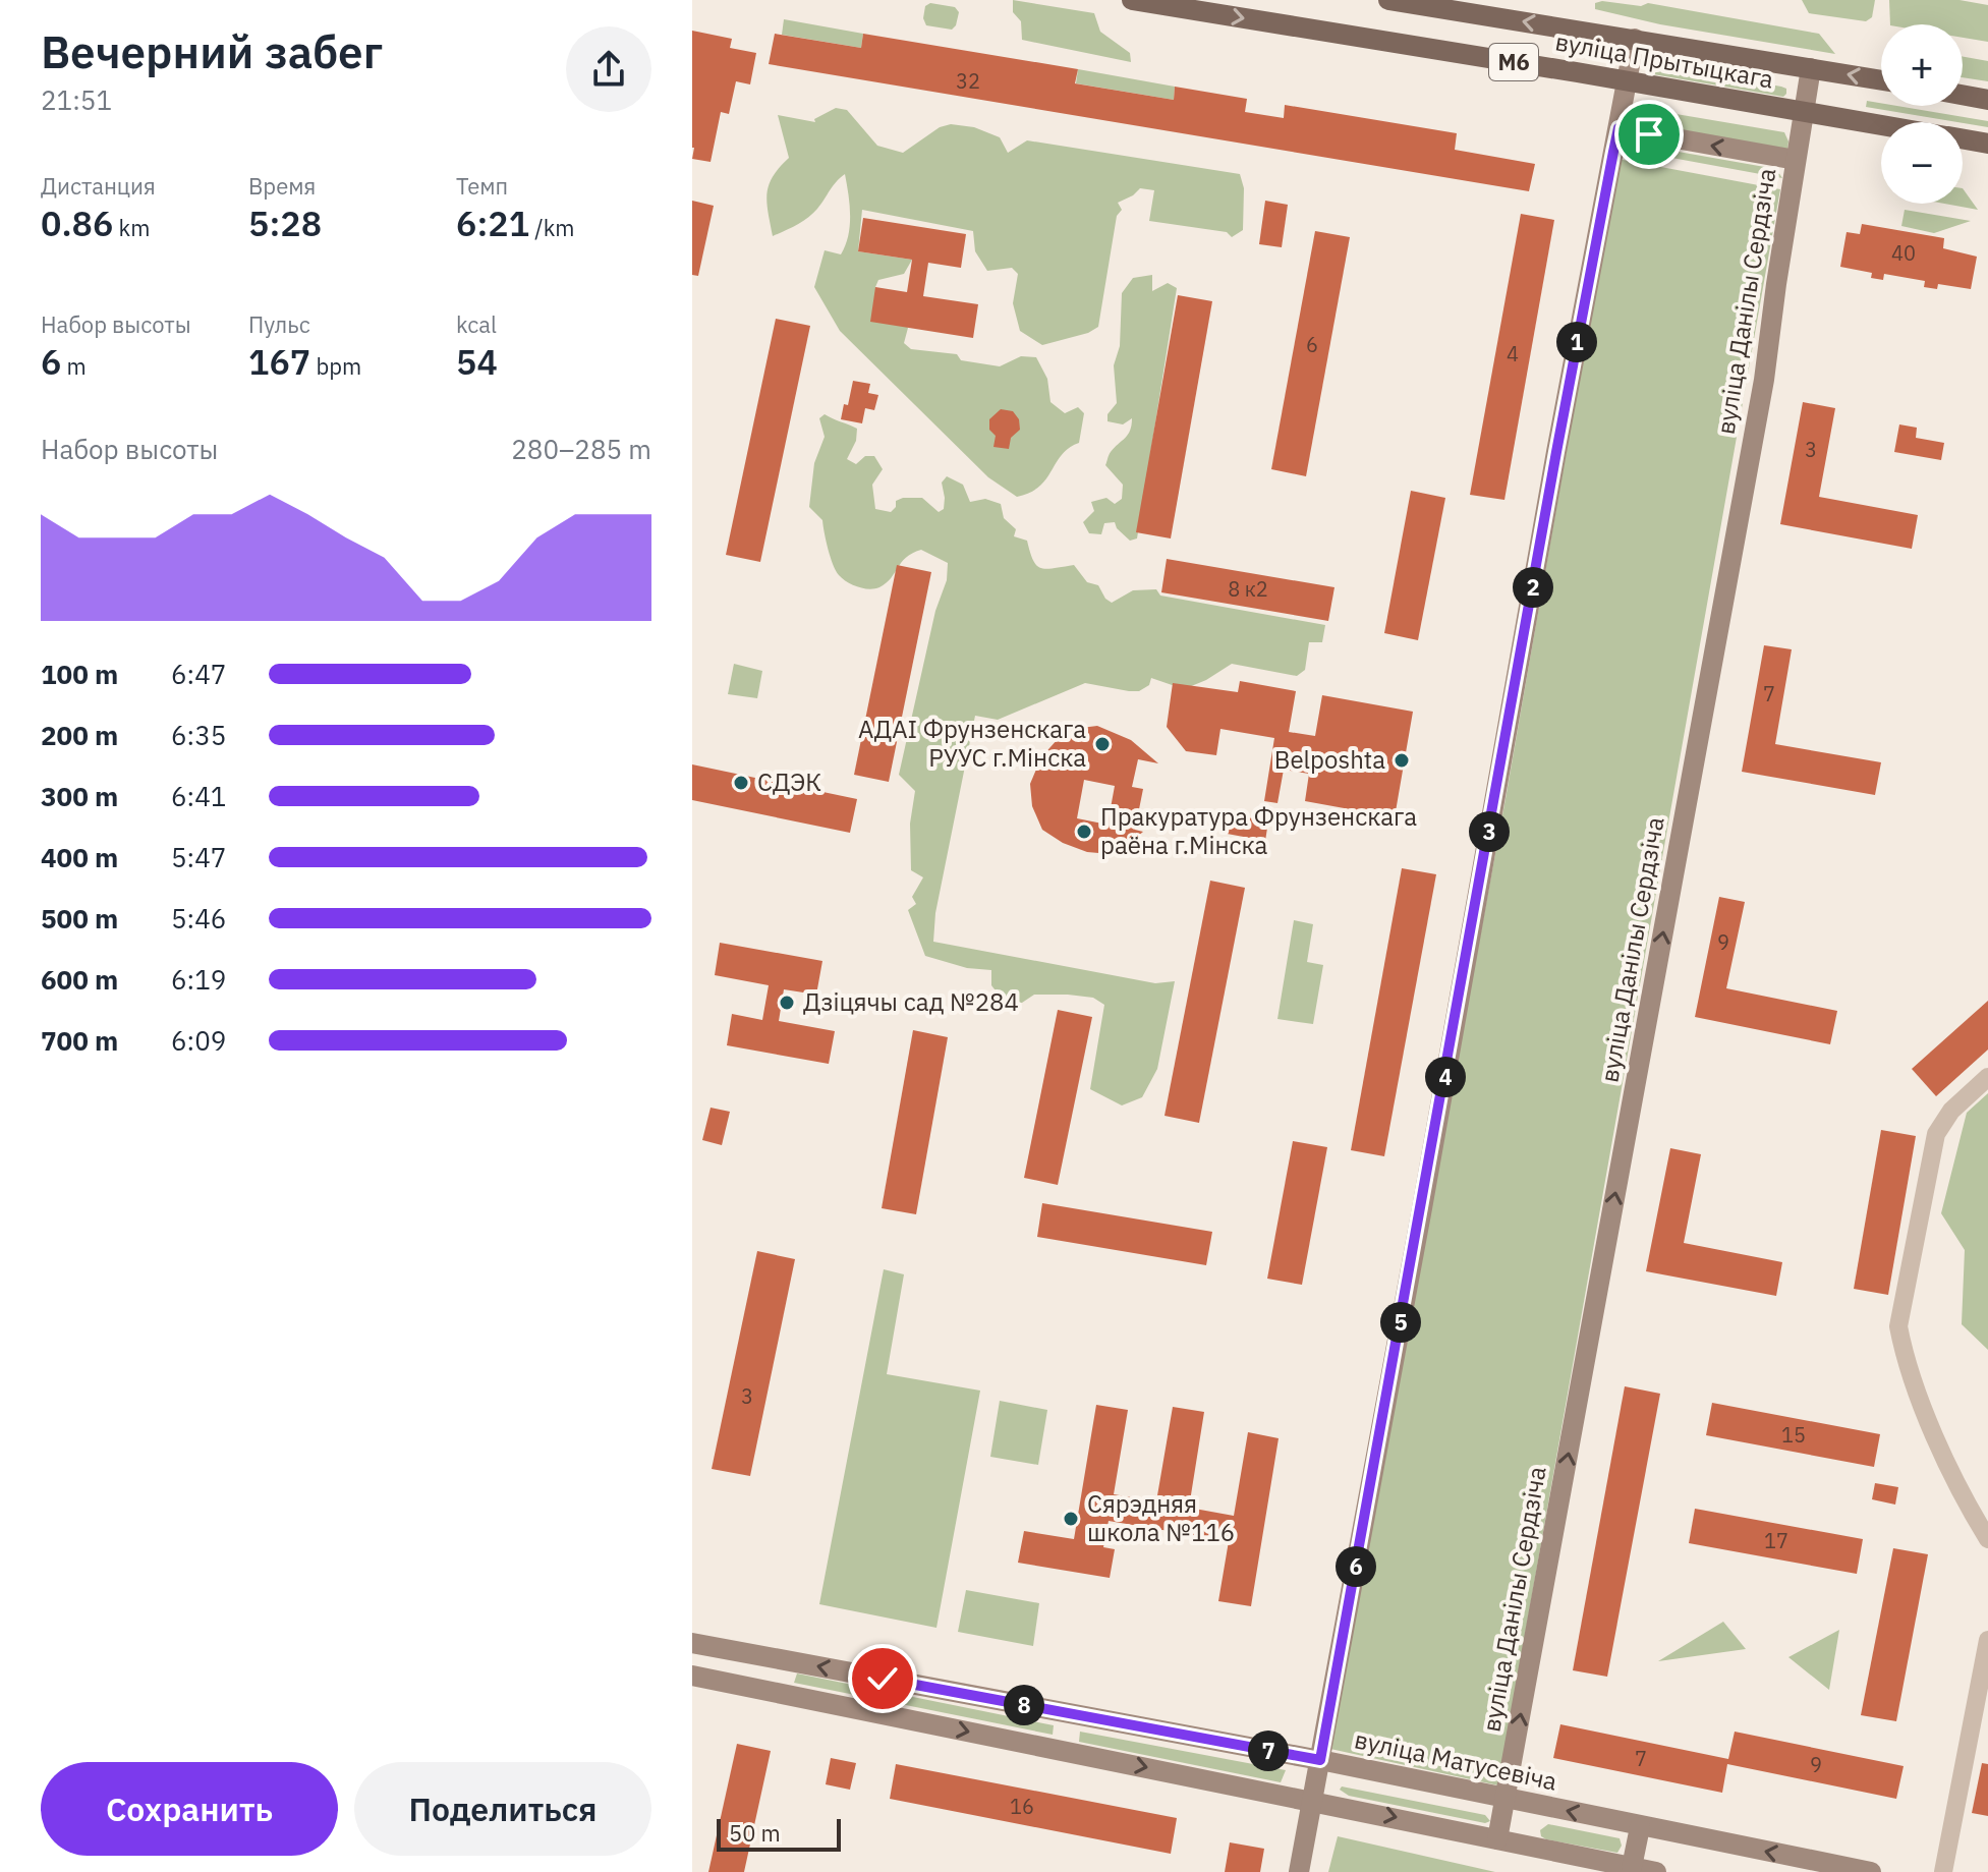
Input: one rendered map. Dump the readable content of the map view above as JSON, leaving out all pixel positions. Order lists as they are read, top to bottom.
{
  "streets": {
    "main road": ["вуліца Прытыцкага", "М6"],
    "street": ["вуліца Данілы Сердзіча", "вуліца Матусевіча"]
  },
  "crossings": [
    ["вуліца Прытыцкага", "вуліца Данілы Сердзіча"],
    ["вуліца Данілы Сердзіча", "вуліца Матусевіча"]
  ],
  "one_way": ["вуліца Данілы Сердзіча"],
  "places": [
    "АДАІ Фрунзенскага РУУС г.Мінска",
    "Belposhta",
    "СДЭК",
    "Пракуратура Фрунзенскага раёна г.Мінска",
    "Дзіцячы сад №284",
    "Сярэдняя школа №116"
  ],
  "house_numbers": [
    "32",
    "40",
    "6",
    "4",
    "3",
    "8 к2",
    "7",
    "9",
    "3",
    "15",
    "17",
    "7",
    "9",
    "16"
  ],
  "scale_bar": "50 m",
  "page": {
    "heading": ["Вечерний забег", "21:51"],
    "map_buttons": ["+", "−"],
    "stats": [
      ["Дистанция", "0.86 km"],
      ["Время", "5:28"],
      ["Темп", "6:21 /km"],
      ["Набор высоты", "6 m"],
      ["Пульс", "167 bpm"],
      ["kcal", "54"]
    ],
    "pins": [
      "1",
      "2",
      "3",
      "4",
      "5",
      "6",
      "8",
      "7"
    ],
    "chart": ["Набор высоты", "280–285 m"],
    "list": [
      {
        "name": "100 m",
        "note": "6:47"
      },
      {
        "name": "200 m",
        "note": "6:35"
      },
      {
        "name": "300 m",
        "note": "6:41"
      },
      {
        "name": "400 m",
        "note": "5:47"
      },
      {
        "name": "500 m",
        "note": "5:46"
      },
      {
        "name": "600 m",
        "note": "6:19"
      },
      {
        "name": "700 m",
        "note": "6:09"
      }
    ],
    "buttons": ["Сохранить", "Поделиться"],
    "scale": "50 m"
  }
}
